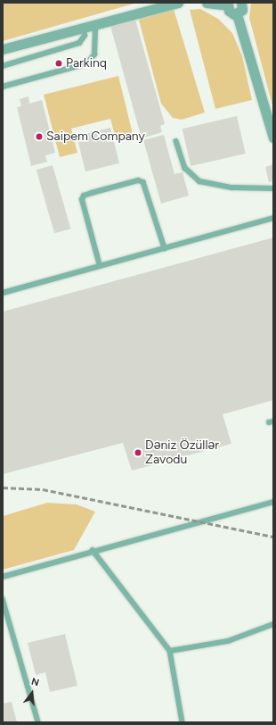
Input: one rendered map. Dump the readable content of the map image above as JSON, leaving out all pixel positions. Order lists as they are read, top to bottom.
{
  "places": ["Parkinq", "Saipem Company", "Dəniz Özüllər Zavodu"],
  "north": "top"
}
